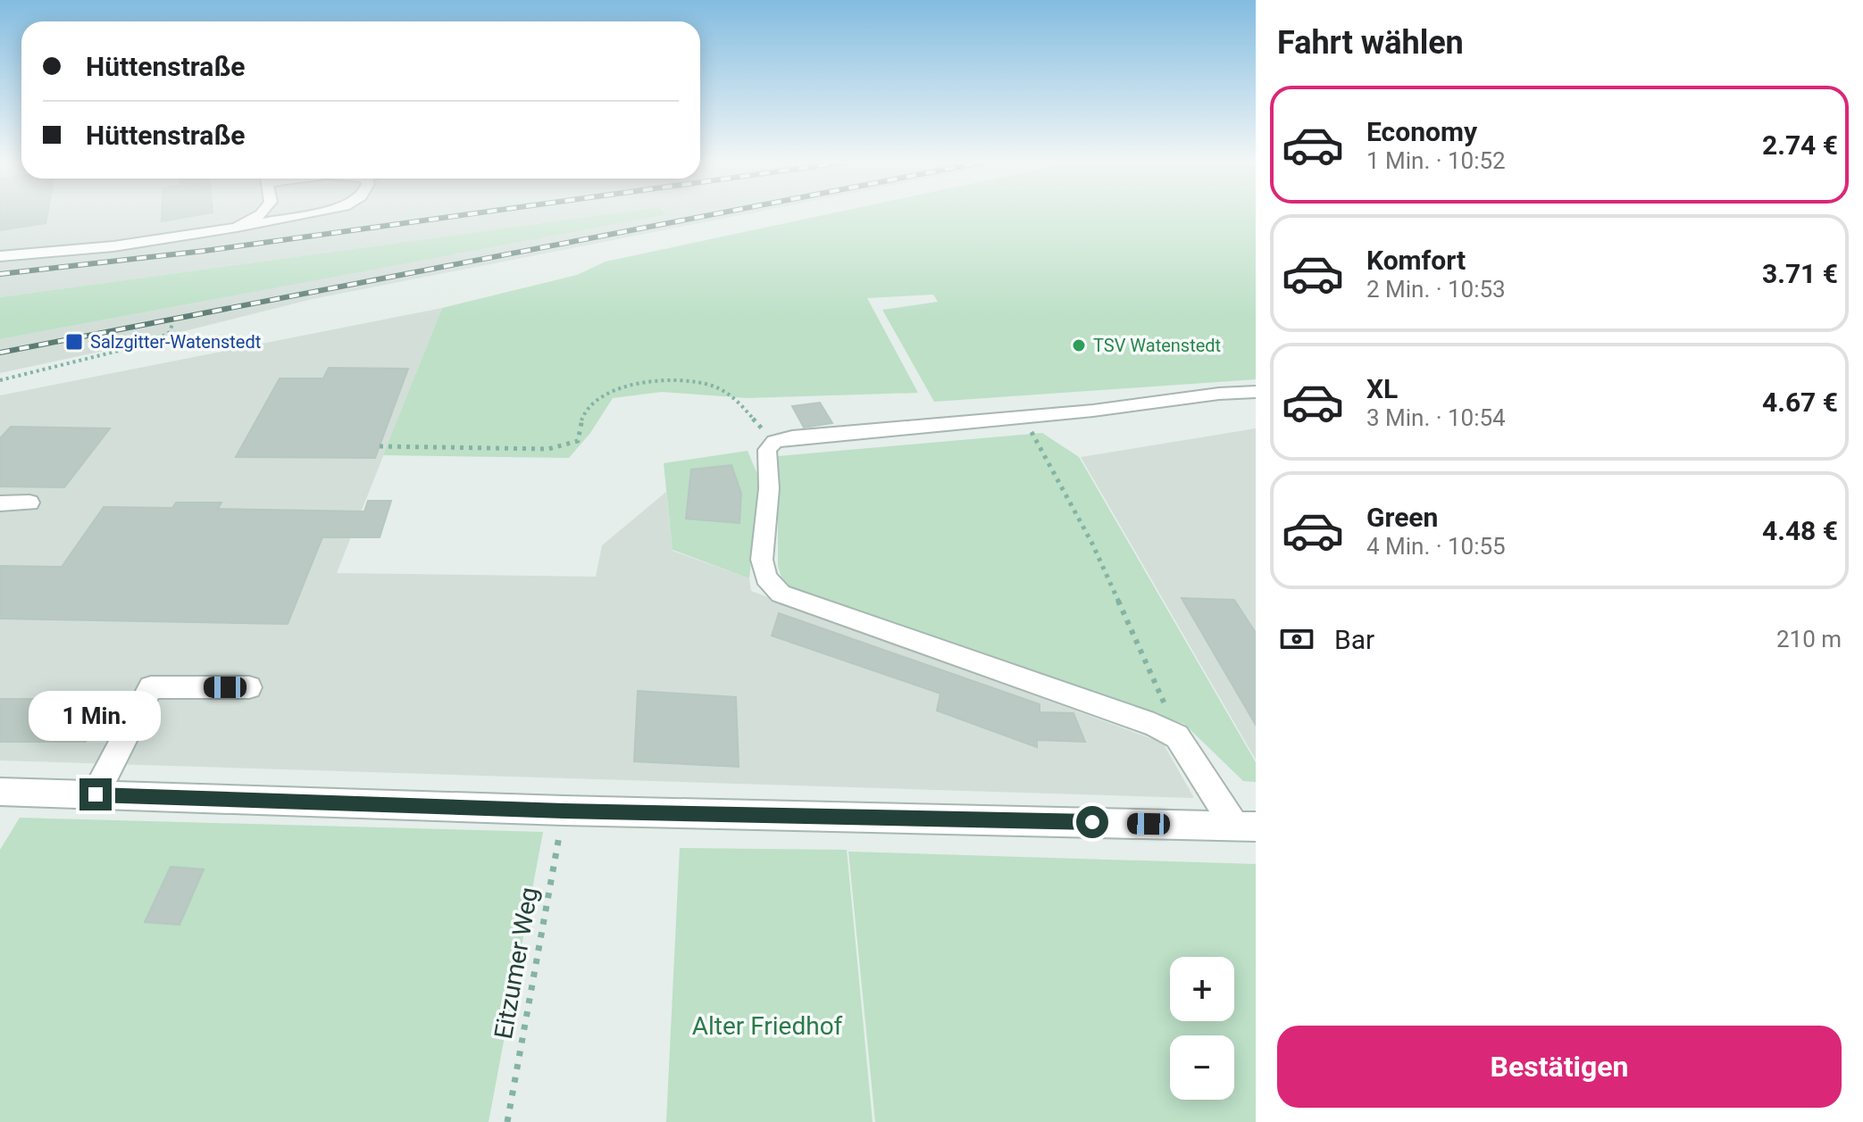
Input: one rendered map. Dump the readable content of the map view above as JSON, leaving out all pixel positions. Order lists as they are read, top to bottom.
{
  "streets": {
    "path": ["Eitzumer Weg"]
  },
  "parks": ["Alter Friedhof"],
  "places": {
    "transit": ["Salzgitter-Watenstedt"],
    "other": ["TSV Watenstedt"]
  },
  "page": {
    "heading": "Fahrt wählen",
    "banner": ["Hüttenstraße", "Hüttenstraße"],
    "list": [
      {
        "name": "Economy",
        "note": "1 Min. · 10:52",
        "value": "2.74 €"
      },
      {
        "name": "Komfort",
        "note": "2 Min. · 10:53",
        "value": "3.71 €"
      },
      {
        "name": "XL",
        "note": "3 Min. · 10:54",
        "value": "4.67 €"
      },
      {
        "name": "Green",
        "note": "4 Min. · 10:55",
        "value": "4.48 €"
      }
    ],
    "pay": ["Bar", "210 m"],
    "bubble": "1 Min.",
    "map_buttons": ["+", "−"],
    "buttons": "Bestätigen"
  }
}
